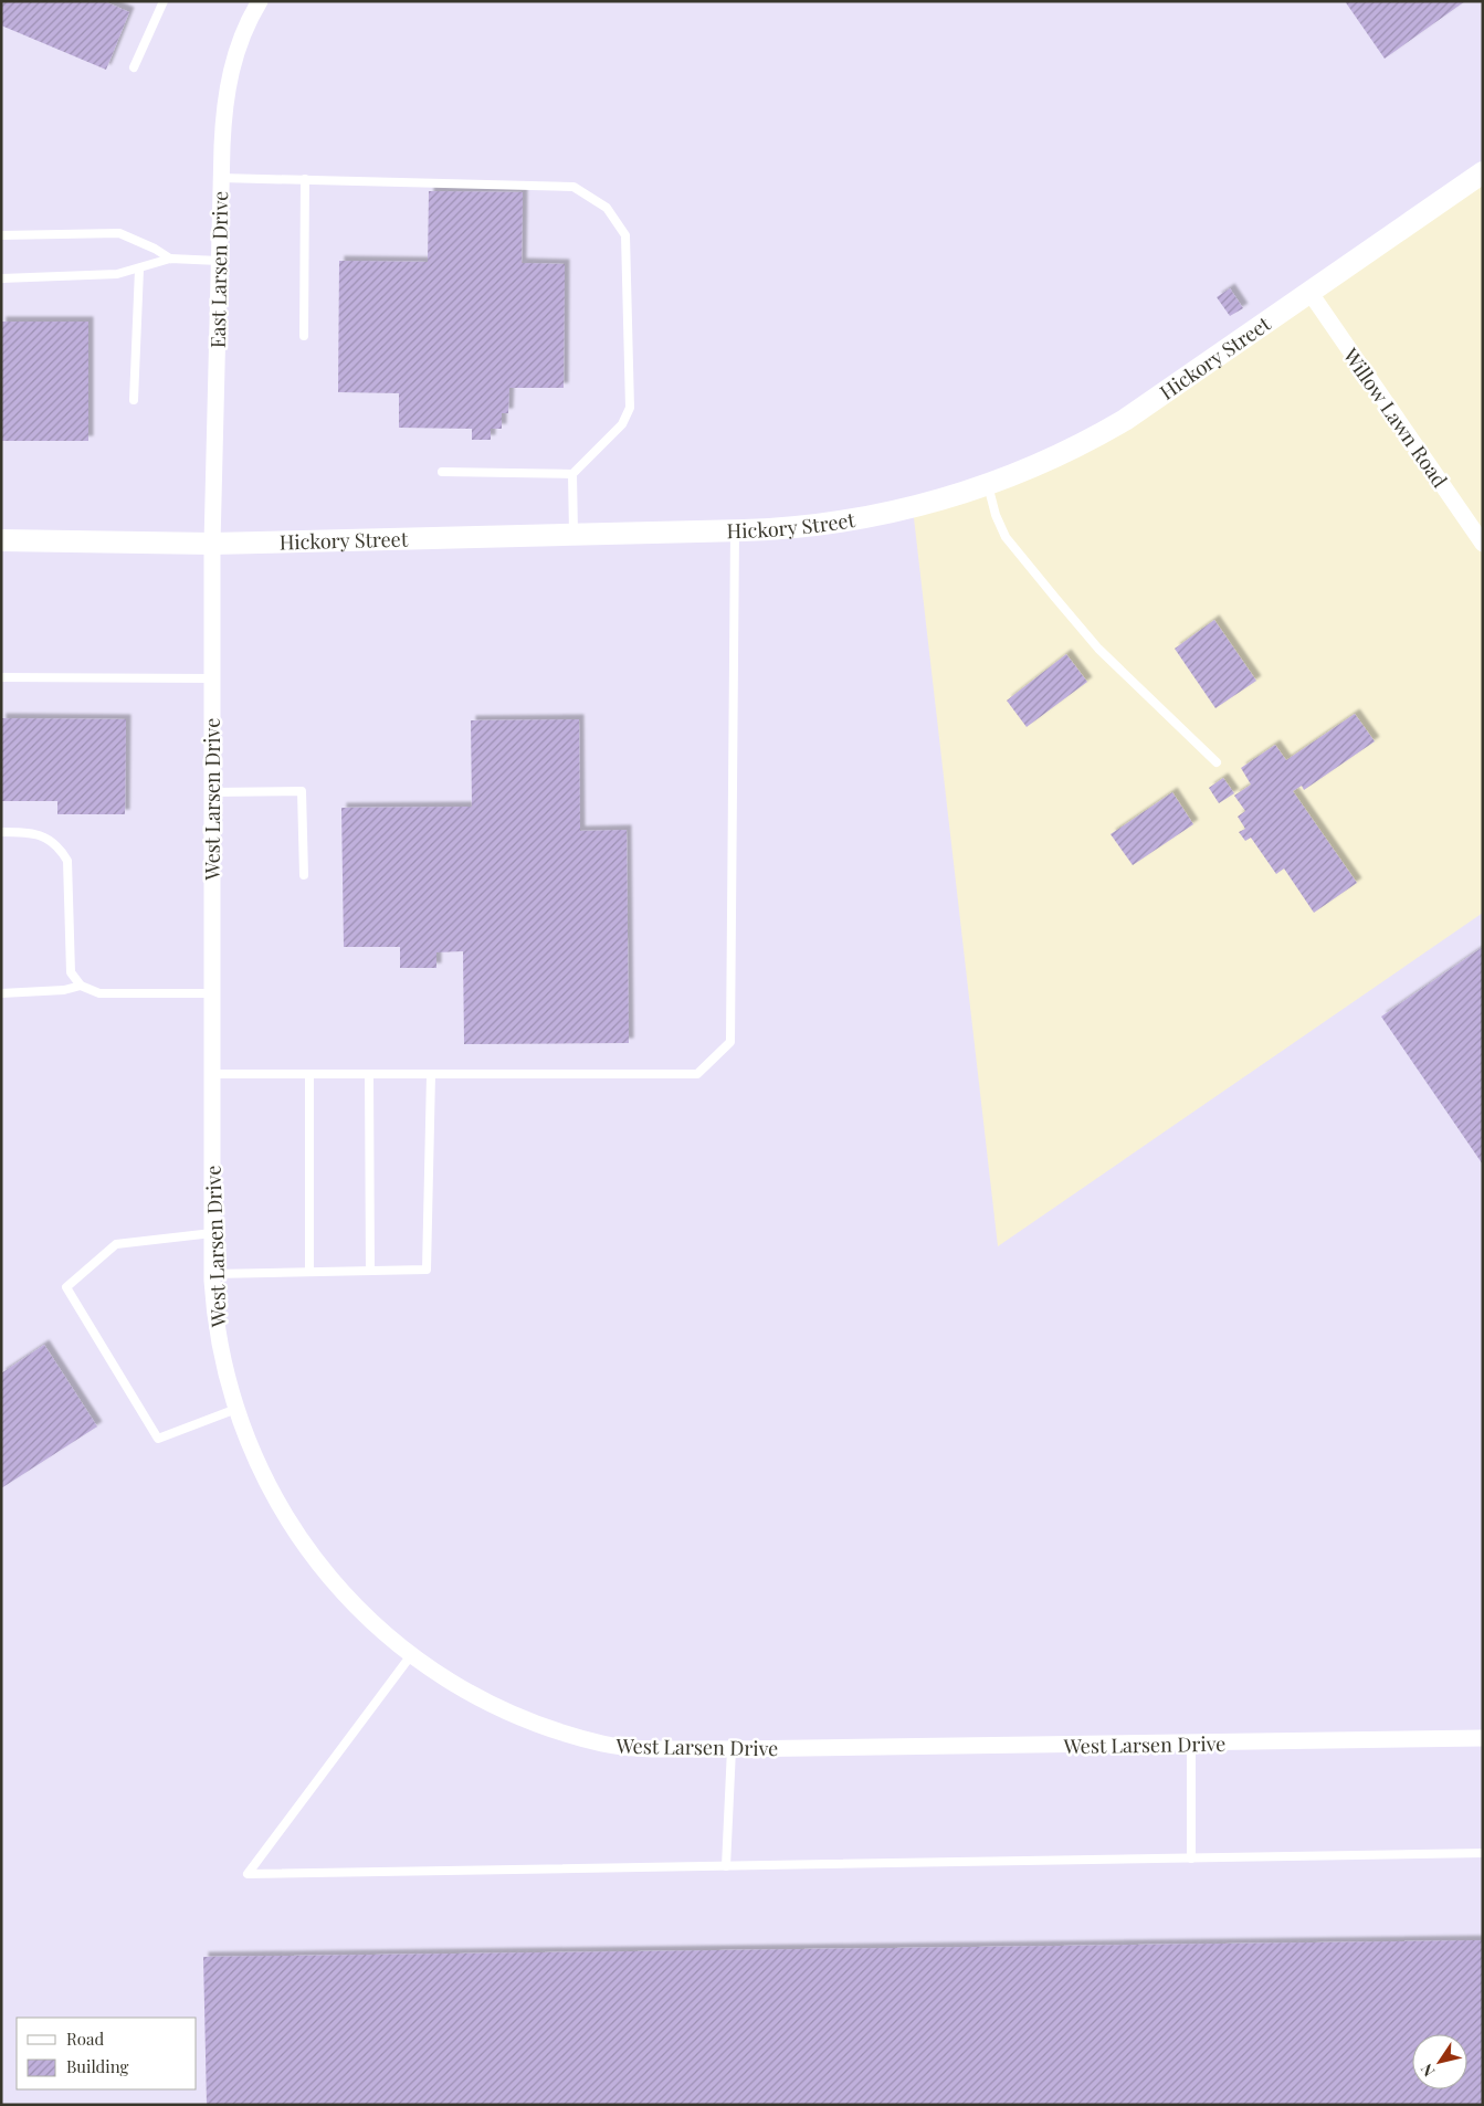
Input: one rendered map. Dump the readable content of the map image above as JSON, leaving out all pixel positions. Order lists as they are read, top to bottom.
{
  "streets": {
    "street": [
      "East Larsen Drive",
      "Hickory Street",
      "Willow Lawn Road",
      "West Larsen Drive"
    ]
  },
  "crossings": [
    ["East Larsen Drive", "Hickory Street"],
    ["East Larsen Drive", "West Larsen Drive"],
    ["Hickory Street", "Willow Lawn Road"],
    ["Hickory Street", "West Larsen Drive"]
  ],
  "legend": ["Road", "Building"],
  "north": "bottom left"
}
